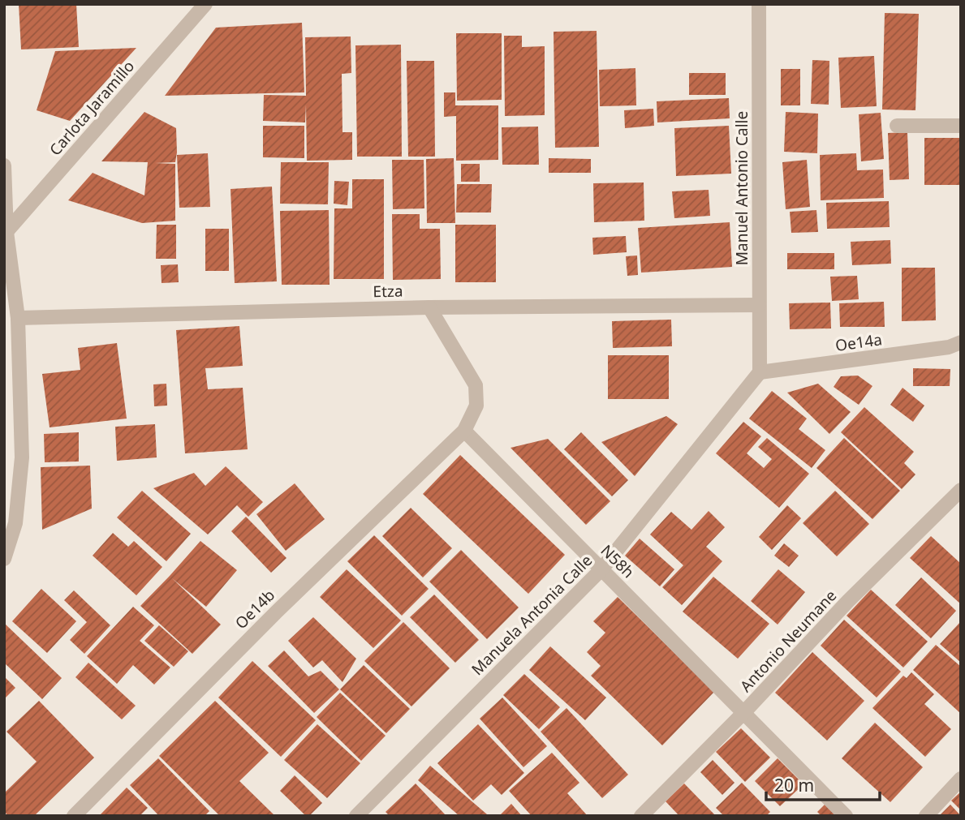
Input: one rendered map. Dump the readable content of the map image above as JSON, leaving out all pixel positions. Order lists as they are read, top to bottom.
{
  "streets": {
    "street": [
      "Carlota Jaramillo",
      "Manuel Antonio Calle",
      "Etza",
      "Oe14a",
      "N58h",
      "Oe14b",
      "Manuela Antonia Calle",
      "Antonio Neumane"
    ]
  },
  "crossings": [
    ["Manuel Antonio Calle", "Etza"],
    ["Manuel Antonio Calle", "Oe14a"],
    ["Manuel Antonio Calle", "Manuela Antonia Calle"],
    ["Oe14a", "Manuela Antonia Calle"],
    ["N58h", "Oe14b"],
    ["N58h", "Manuela Antonia Calle"],
    ["N58h", "Antonio Neumane"]
  ],
  "scale_bar": "20 m"
}
